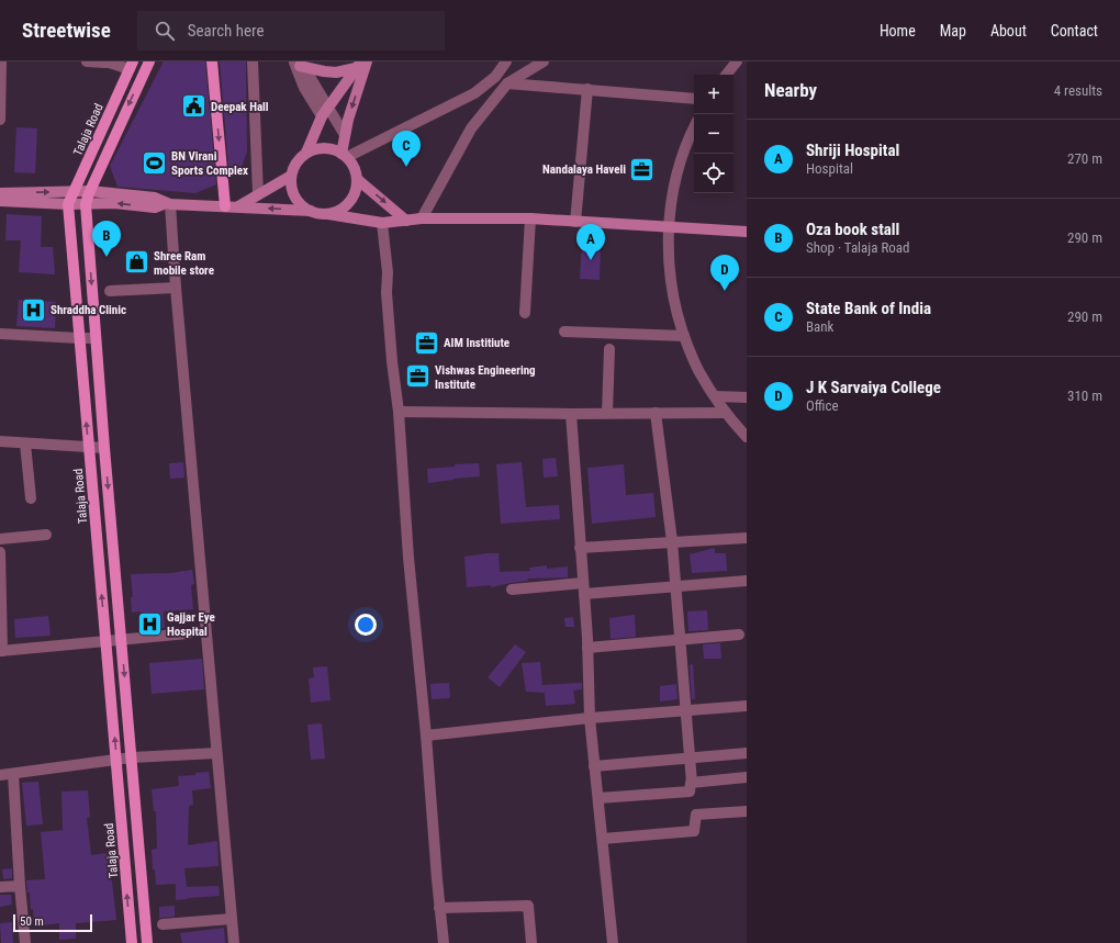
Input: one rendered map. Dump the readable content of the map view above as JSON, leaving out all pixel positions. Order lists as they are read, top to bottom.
{
  "streets": {
    "main road": ["Talaja Road"]
  },
  "places": {
    "public building": ["Deepak Hall"],
    "sports": ["BN Virani Sports Complex"],
    "office": ["Nandalaya Haveli", "AIM Institiute", "Vishwas Engineering Institute"],
    "shop": ["Shree Ram mobile store"],
    "hospital": ["Shraddha Clinic", "Gajjar Eye Hospital"]
  },
  "scale_bar": "50 m",
  "page": {
    "header": "Streetwise",
    "search": "Search here",
    "nav": [
      "Home",
      "Map",
      "About",
      "Contact"
    ],
    "heading": ["Nearby", "4 results"],
    "map_buttons": ["+", "−"],
    "list": [
      {
        "mark": "A",
        "name": "Shriji Hospital",
        "note": "Hospital",
        "value": "270 m"
      },
      {
        "mark": "B",
        "name": "Oza book stall",
        "note": "Shop · Talaja Road",
        "value": "290 m"
      },
      {
        "mark": "C",
        "name": "State Bank of India",
        "note": "Bank",
        "value": "290 m"
      },
      {
        "mark": "D",
        "name": "J K Sarvaiya College",
        "note": "Office",
        "value": "310 m"
      }
    ],
    "pins": [
      "C",
      "B",
      "A",
      "D"
    ],
    "scale": "50 m"
  }
}
